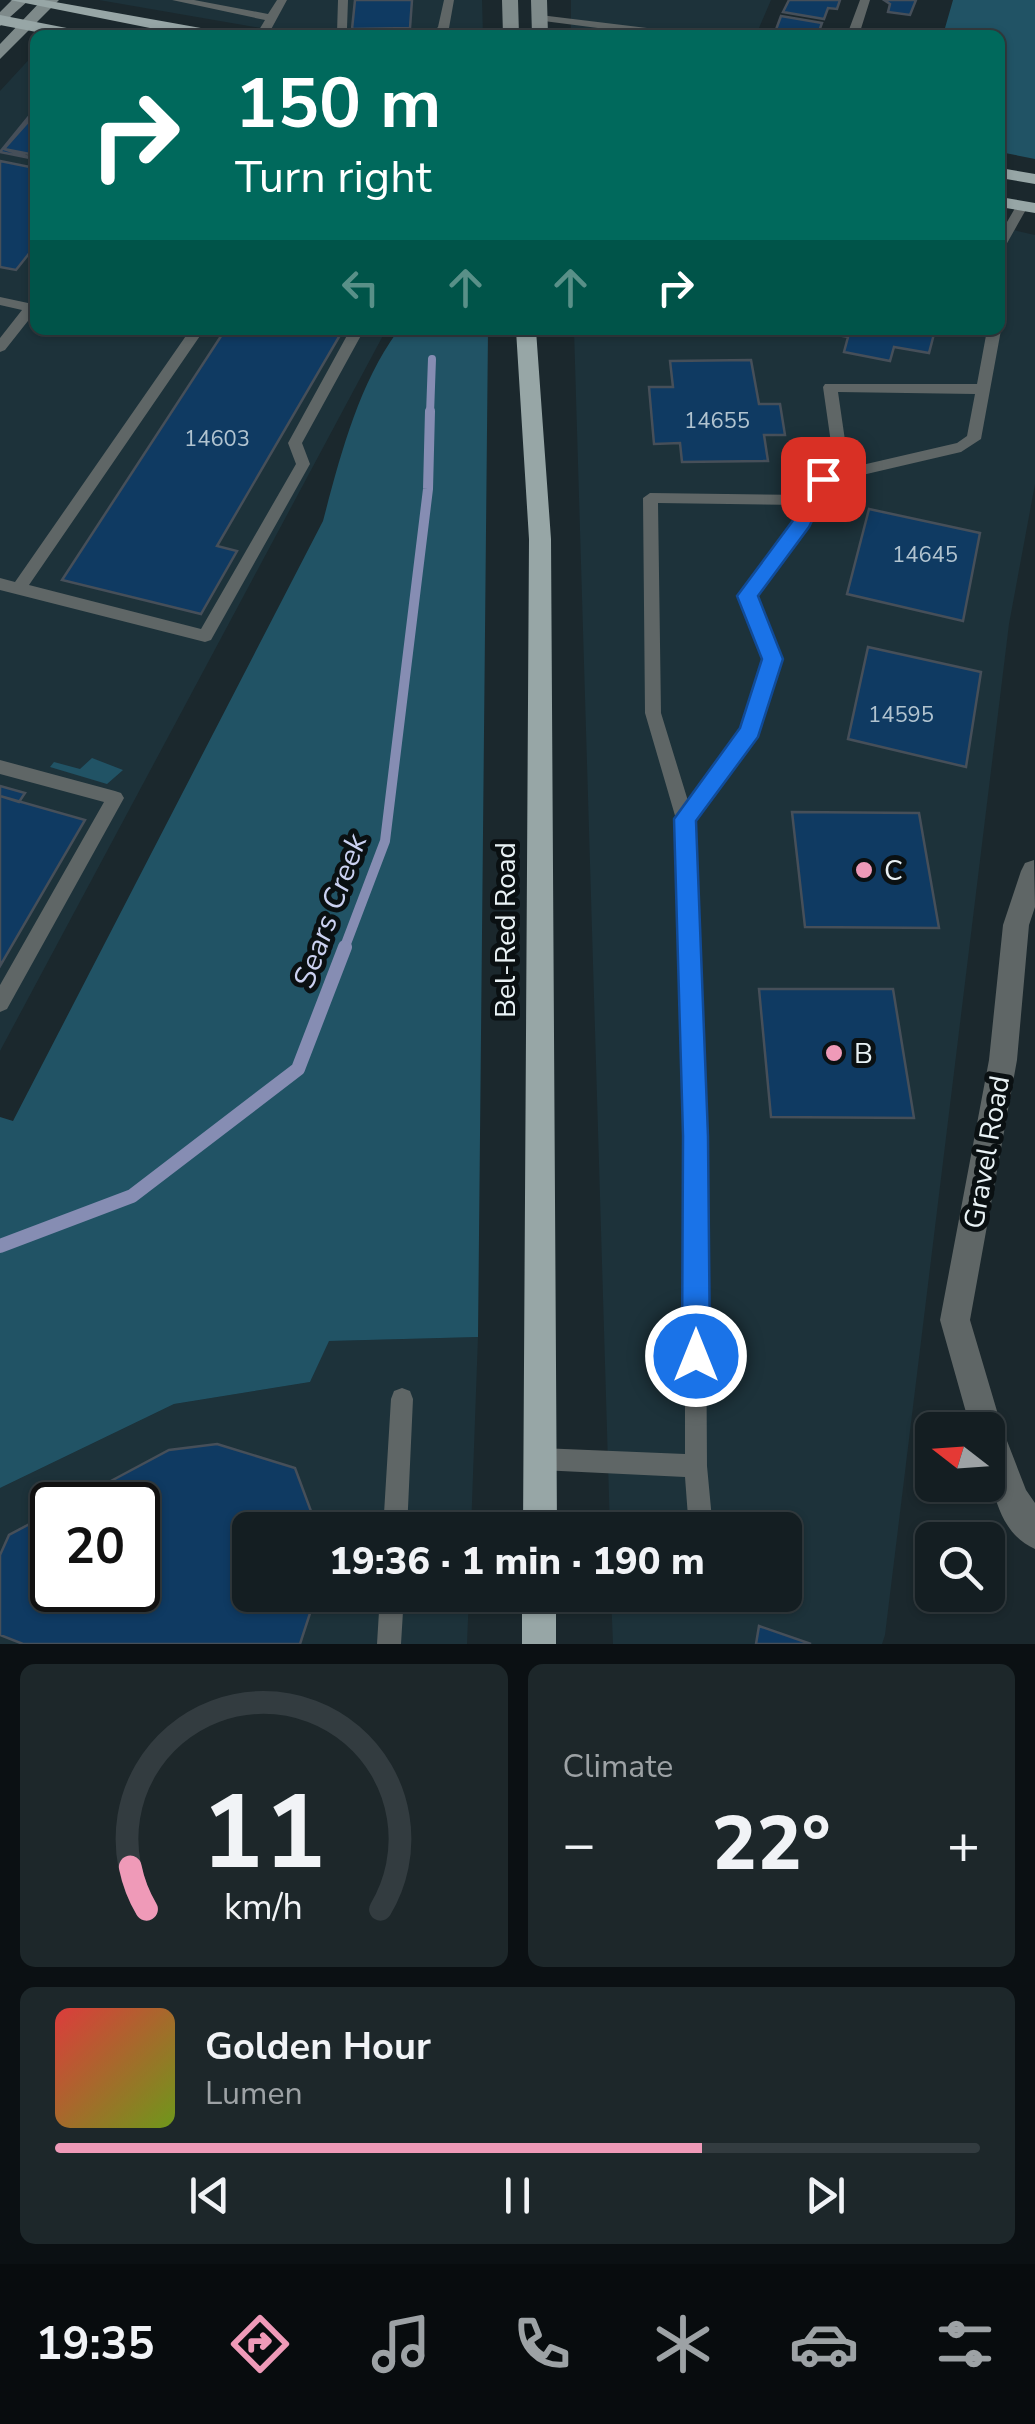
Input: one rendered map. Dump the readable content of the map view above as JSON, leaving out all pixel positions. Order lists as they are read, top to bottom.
{
  "streets": {
    "main road": ["Bel-Red Road"],
    "street": ["Gravel Road"]
  },
  "water": ["Sears Creek"],
  "places": ["C", "B"],
  "house_numbers": [
    "14655",
    "14603",
    "14645",
    "14595"
  ],
  "north": "left",
  "page": {
    "turn": ["150 m", "Turn right"],
    "limit": "20",
    "trip": "19:36 · 1 min · 190 m",
    "tile": "Climate",
    "heat": ["−", "22°", "+"],
    "song": ["Golden Hour", "Lumen"],
    "tabs": "19:35",
    "gauge": ["11", "km/h"]
  }
}
